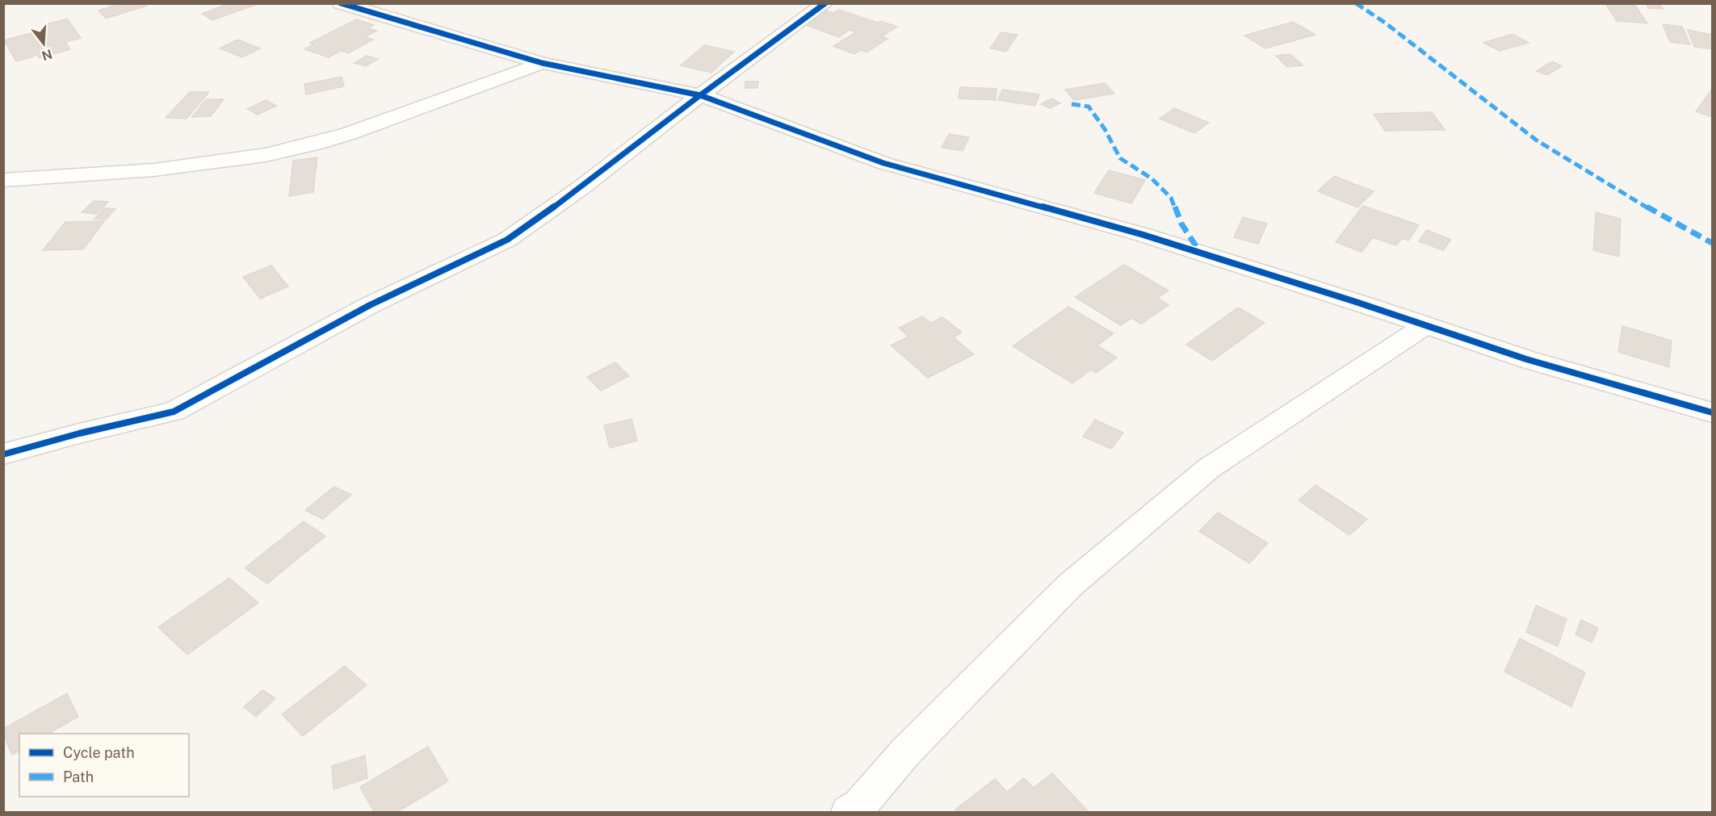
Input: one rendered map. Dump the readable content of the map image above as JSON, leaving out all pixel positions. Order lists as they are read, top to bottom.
{
  "legend": ["Cycle path", "Path"],
  "north": "bottom"
}
